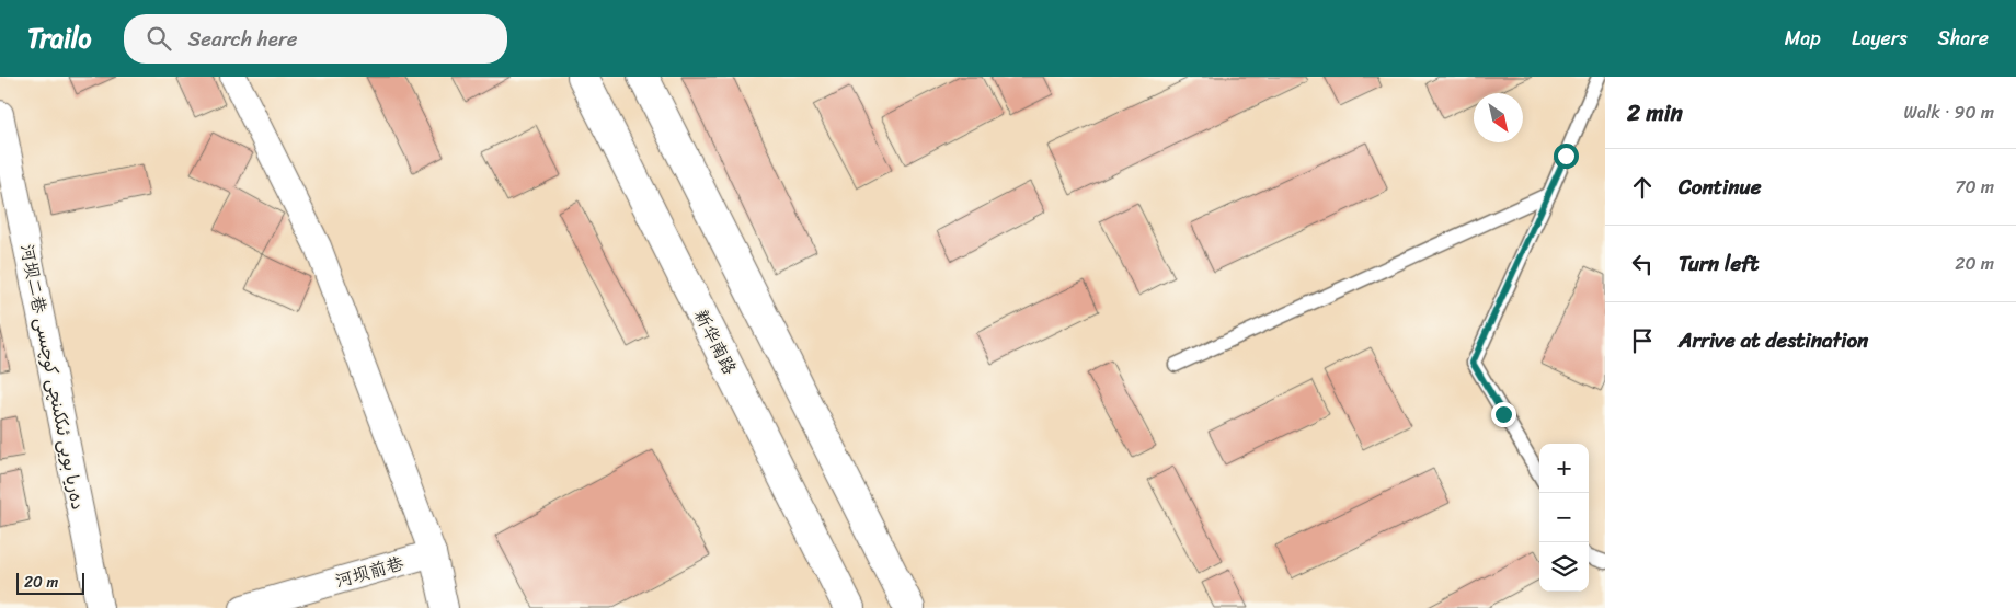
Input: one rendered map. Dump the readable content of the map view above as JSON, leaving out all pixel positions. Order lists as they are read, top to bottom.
{
  "streets": {
    "main road": ["新华南路"],
    "street": ["河坝二巷 دەريا بويى ئىككىنچى كوچىسى", "河坝前巷"]
  },
  "scale_bar": "20 m",
  "north": "bottom right",
  "page": {
    "header": "Trailo",
    "search": "Search here",
    "nav": ["Map", "Layers", "Share"],
    "heading": ["2 min", "Walk · 90 m"],
    "list": [
      ["Continue", "70 m"],
      ["Turn left", "20 m"],
      "Arrive at destination"
    ],
    "map_buttons": ["+", "−"],
    "scale": "20 m"
  }
}
